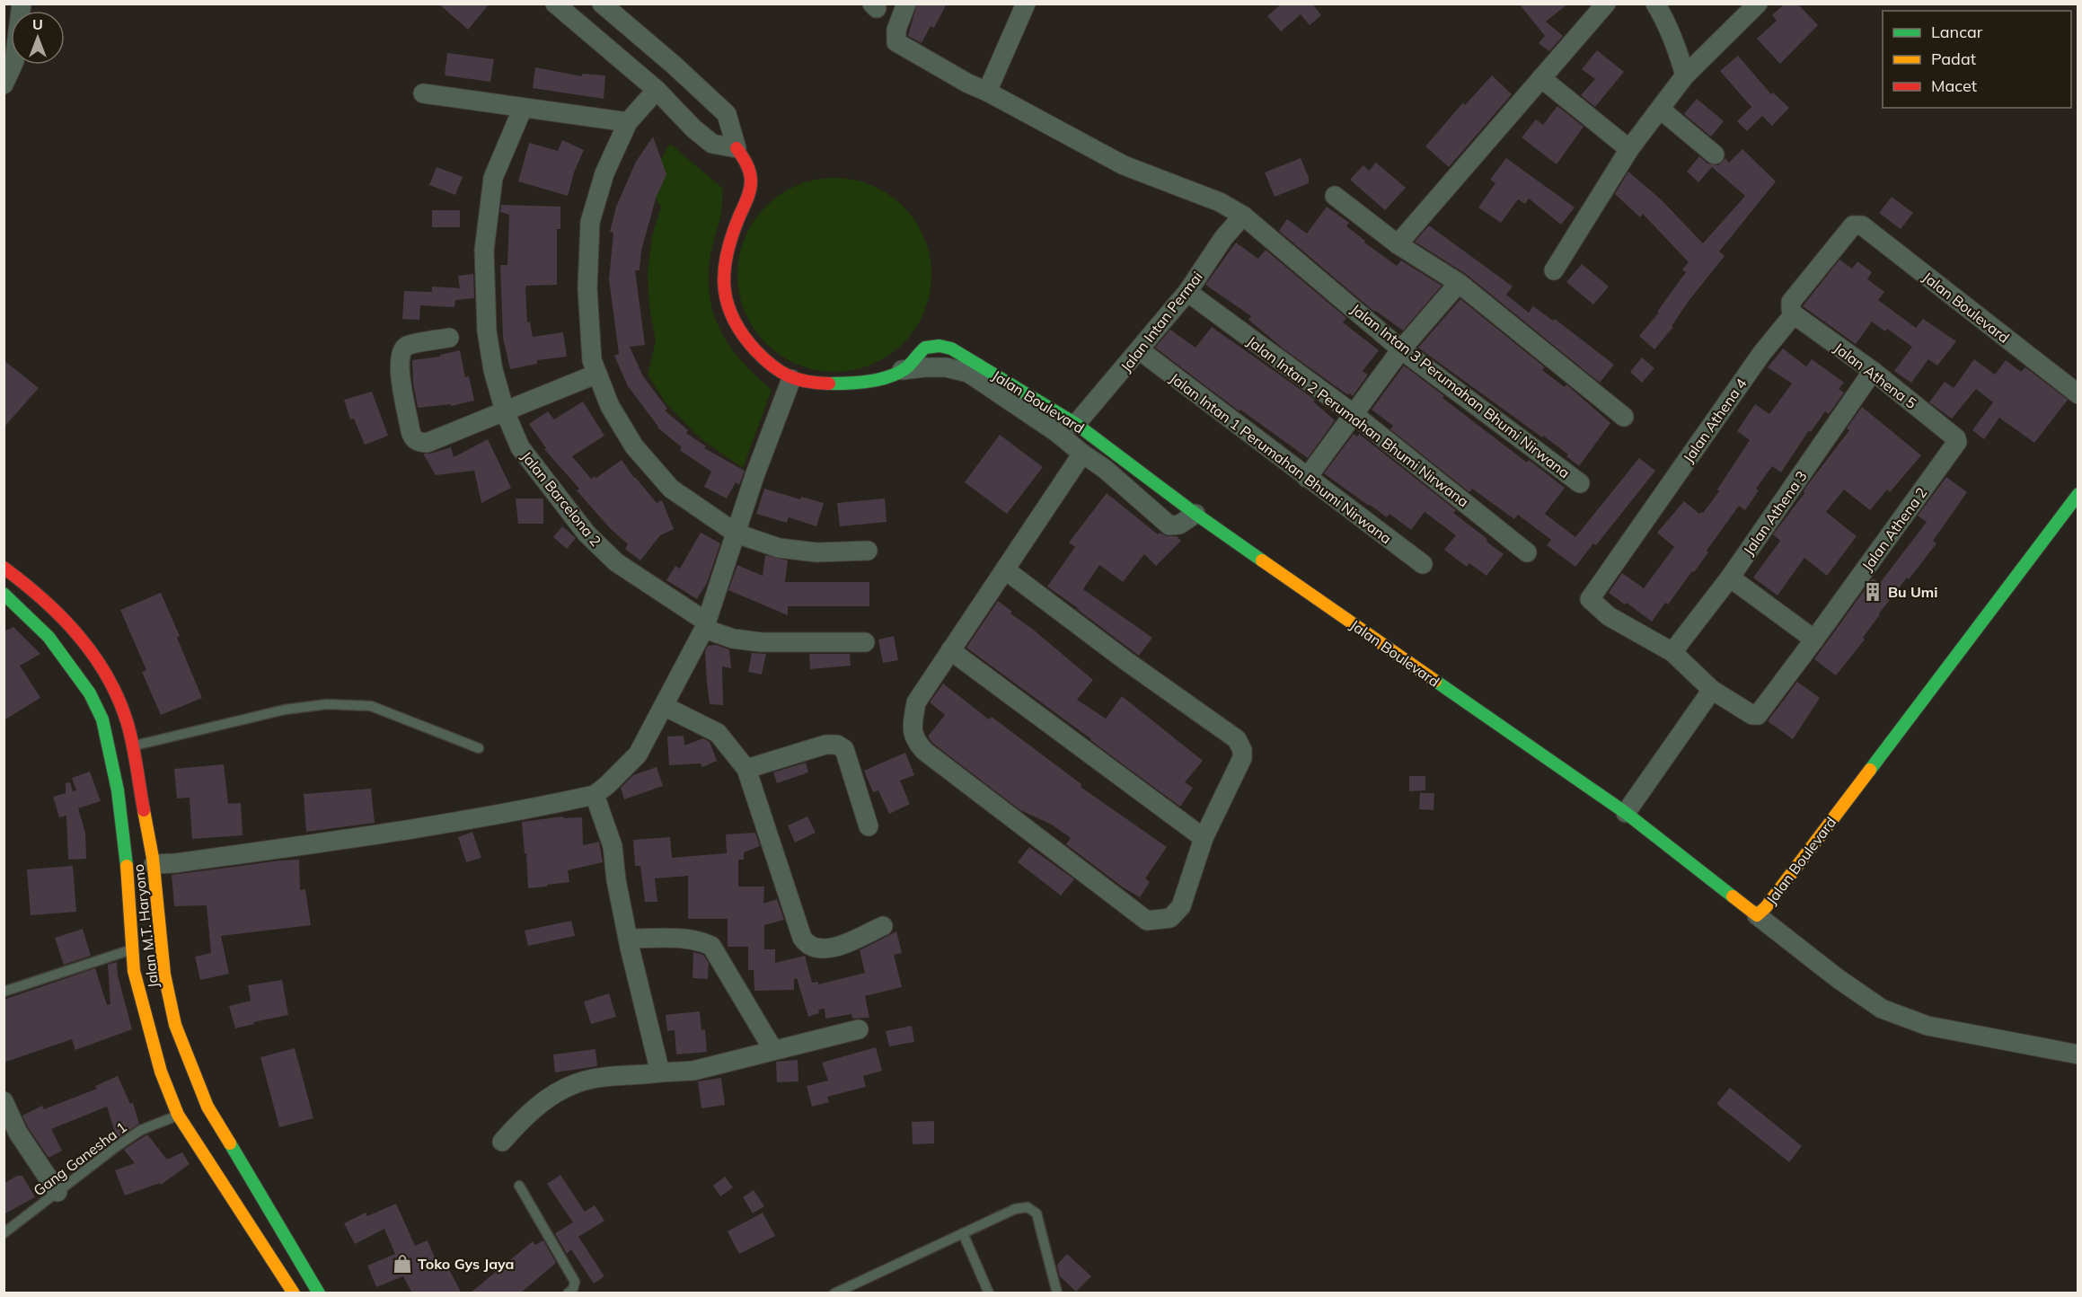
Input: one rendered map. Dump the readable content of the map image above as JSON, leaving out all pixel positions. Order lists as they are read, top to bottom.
{
  "streets": {
    "main road": ["Jalan Boulevard", "Jalan M.T. Haryono"],
    "street": [
      "Jalan Intan Permai",
      "Jalan Athena 5",
      "Jalan Intan 3 Perumahan Bhumi Nirwana",
      "Jalan Athena 4",
      "Jalan Intan 2 Perumahan Bhumi Nirwana",
      "Jalan Intan 1 Perumahan Bhumi Nirwana",
      "Jalan Barcelona 2",
      "Jalan Athena 3",
      "Jalan Athena 2"
    ],
    "lane": ["Gang Ganesha 1"]
  },
  "crossings": [
    ["Jalan Boulevard", "Jalan Intan Permai"],
    ["Jalan Boulevard", "Jalan Athena 4"],
    ["Jalan Intan Permai", "Jalan Intan 3 Perumahan Bhumi Nirwana"],
    ["Jalan Intan Permai", "Jalan Intan 2 Perumahan Bhumi Nirwana"],
    ["Jalan Intan Permai", "Jalan Intan 1 Perumahan Bhumi Nirwana"],
    ["Jalan Athena 5", "Jalan Athena 4"],
    ["Jalan Athena 5", "Jalan Athena 3"],
    ["Jalan Athena 5", "Jalan Athena 2"],
    ["Jalan Athena 4", "Jalan Athena 3"],
    ["Jalan M.T. Haryono", "Gang Ganesha 1"]
  ],
  "places": {
    "building": ["Bu Umi"],
    "shop": ["Toko Gys Jaya"]
  },
  "legend": ["Lancar", "Padat", "Macet"],
  "north": "top"
}
